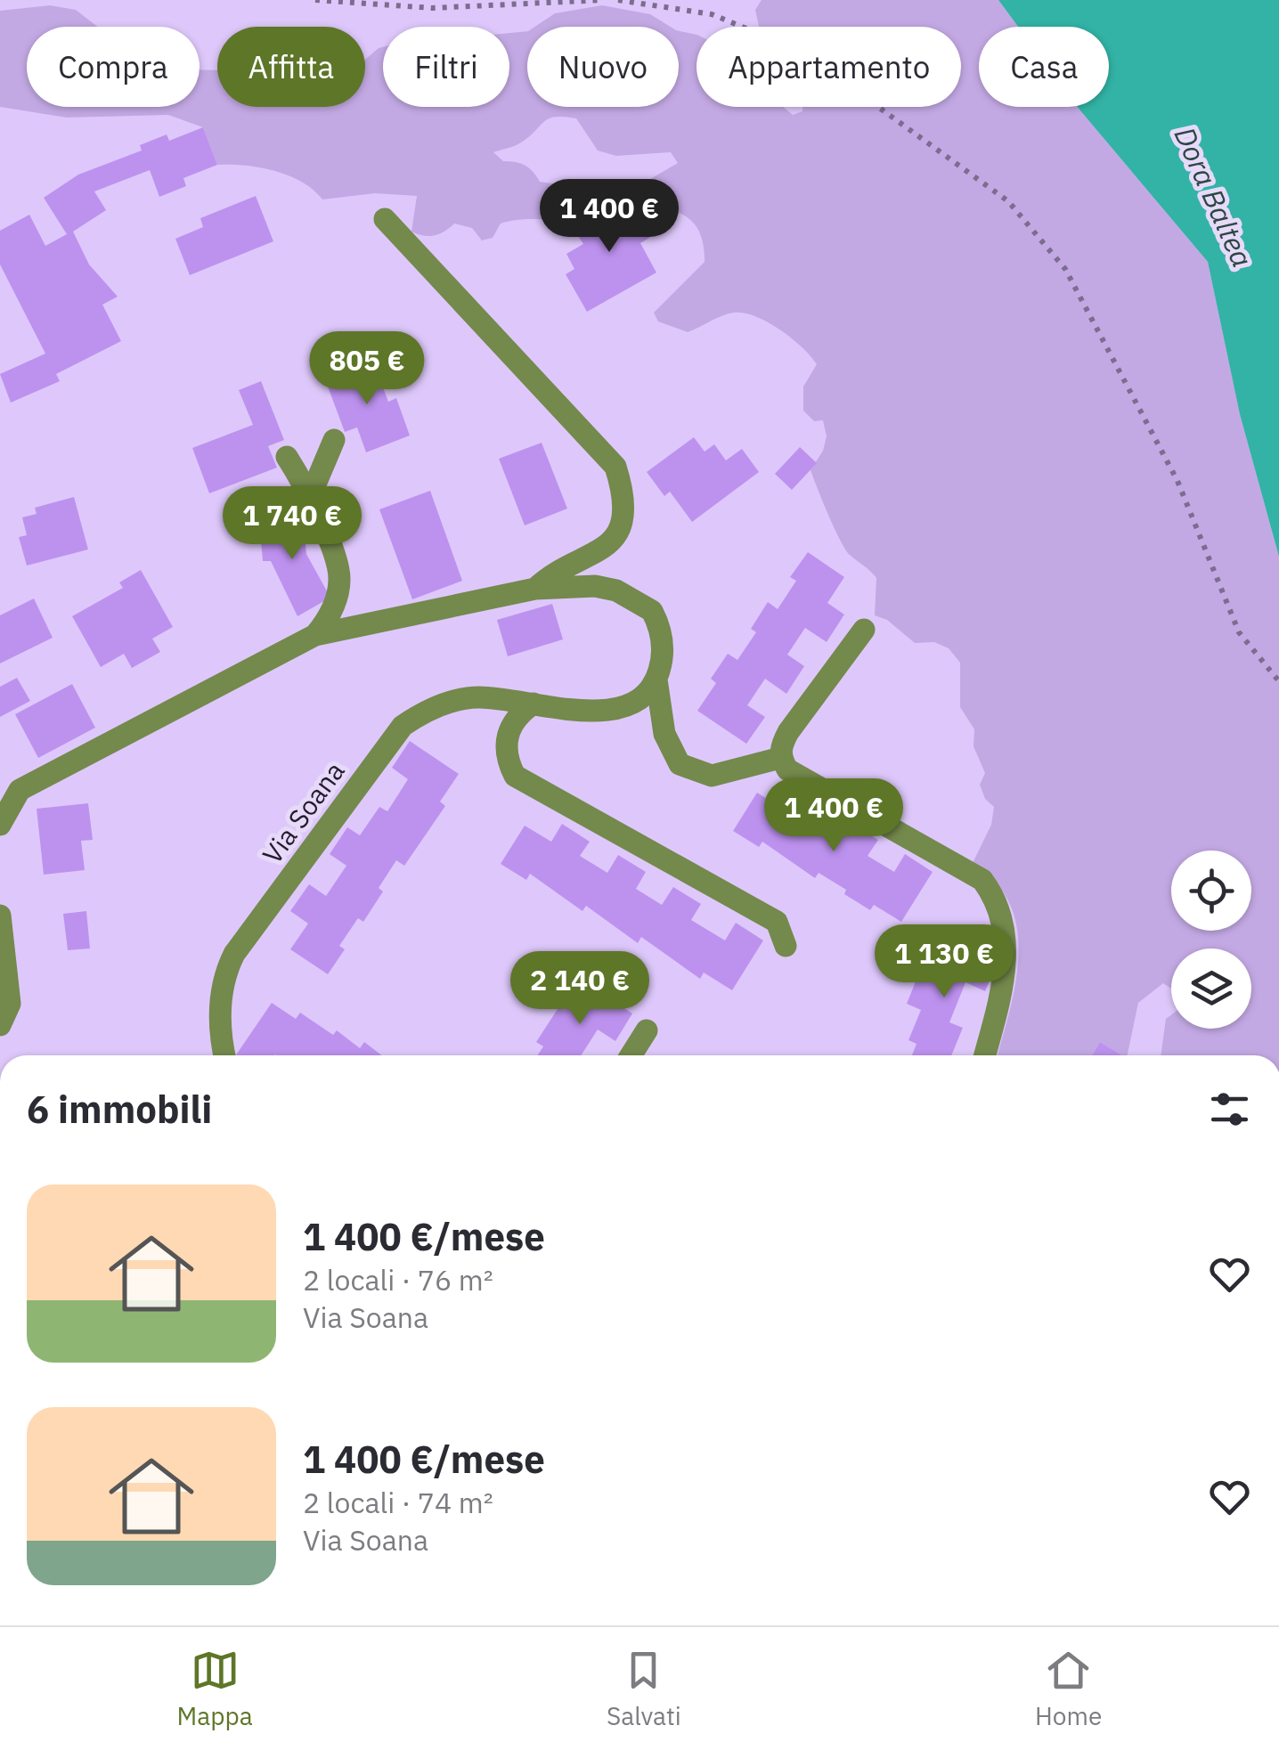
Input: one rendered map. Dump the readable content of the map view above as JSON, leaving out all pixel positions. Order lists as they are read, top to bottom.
{
  "streets": {
    "street": ["Via Soana"]
  },
  "water": ["Dora Baltea"],
  "page": {
    "chip": [
      "Compra",
      "Affitta",
      "Filtri",
      "Nuovo",
      "Appartamento",
      "Casa"
    ],
    "price": [
      "1 400 €",
      "805 €",
      "1 740 €",
      "1 400 €",
      "1 130 €",
      "2 140 €"
    ],
    "heading": "6 immobili",
    "list": [
      {
        "name": "1 400 €/mese",
        "note": "2 locali · 76 m² · Via Soana"
      },
      {
        "name": "1 400 €/mese",
        "note": "2 locali · 74 m² · Via Soana"
      }
    ],
    "tabs": ["Mappa", "Salvati", "Home"]
  }
}
